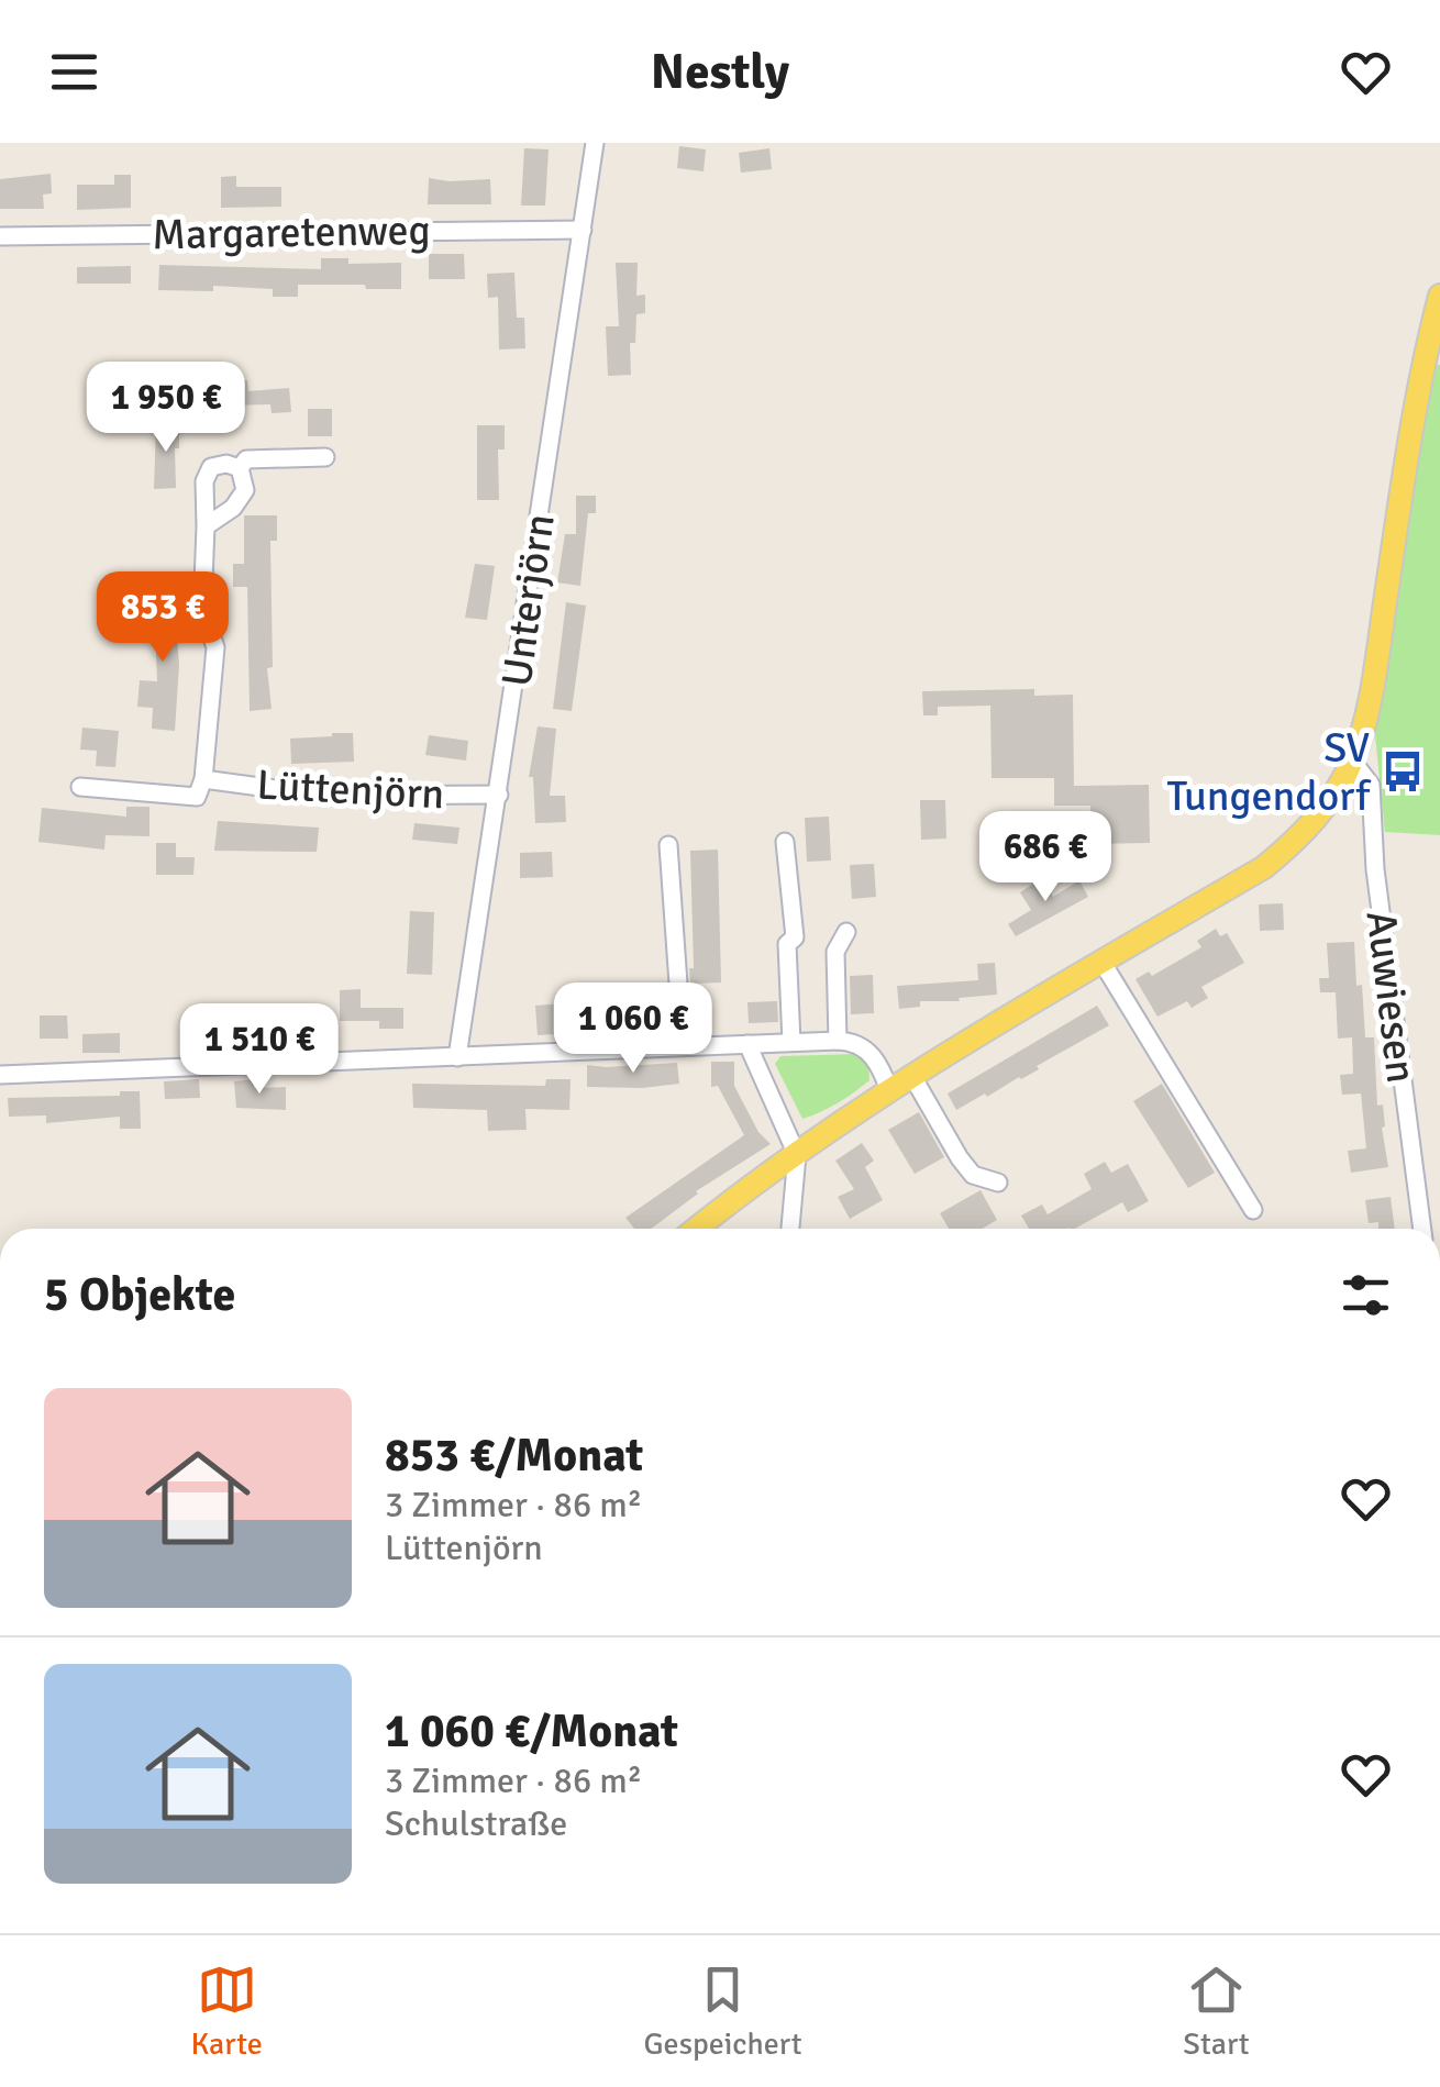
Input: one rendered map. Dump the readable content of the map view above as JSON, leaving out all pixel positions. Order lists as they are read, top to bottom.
{
  "streets": {
    "street": [
      "Margaretenweg",
      "Unterjörn",
      "Lüttenjörn",
      "Auwiesen"
    ]
  },
  "crossings": [
    ["Margaretenweg", "Unterjörn"],
    ["Unterjörn", "Lüttenjörn"]
  ],
  "places": {
    "bus stop": ["SV Tungendorf"]
  },
  "page": {
    "header": "Nestly",
    "price": [
      "1 950 €",
      "853 €",
      "686 €",
      "1 060 €",
      "1 510 €"
    ],
    "heading": "5 Objekte",
    "list": [
      {
        "name": "853 €/Monat",
        "note": "3 Zimmer · 86 m² · Lüttenjörn"
      },
      {
        "name": "1 060 €/Monat",
        "note": "3 Zimmer · 86 m² · Schulstraße"
      }
    ],
    "tabs": ["Karte", "Gespeichert", "Start"]
  }
}
